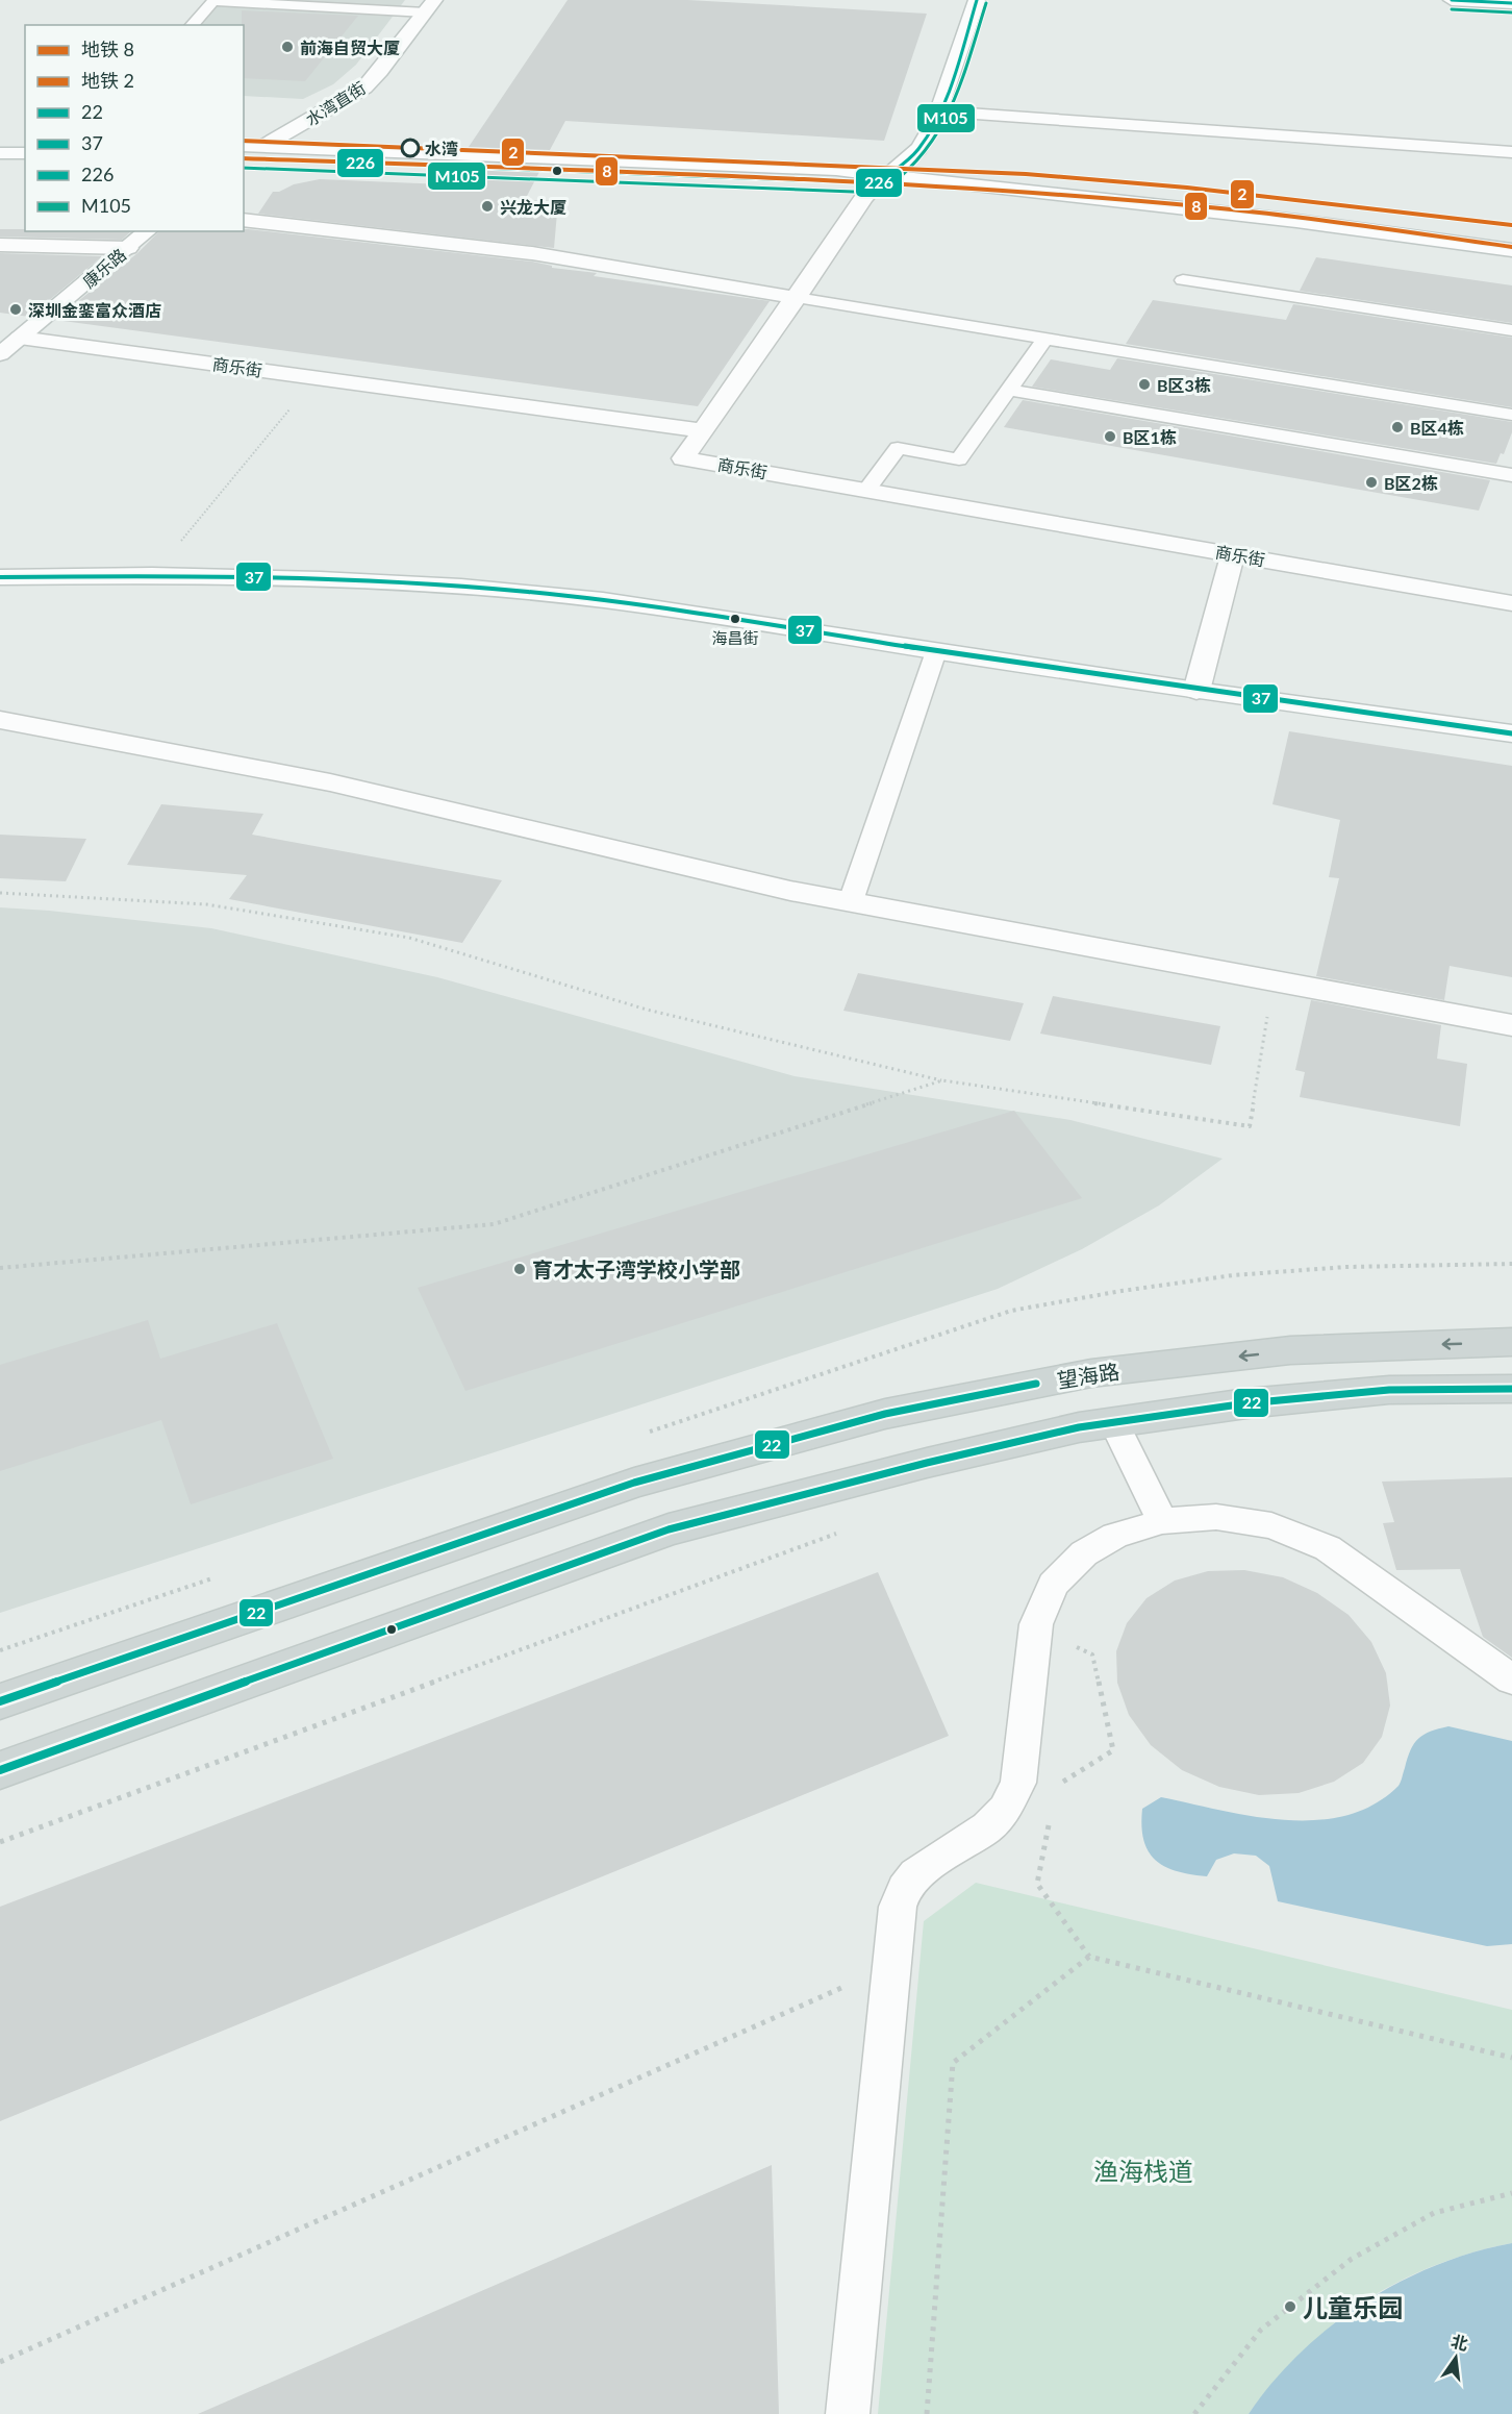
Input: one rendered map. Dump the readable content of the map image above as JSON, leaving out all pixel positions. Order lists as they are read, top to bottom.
{
  "streets": {
    "main road": ["望海路"],
    "street": ["水湾直街", "康乐路", "商乐街"]
  },
  "crossings": [
    ["康乐路", "商乐街"]
  ],
  "parks": ["渔海栈道"],
  "places": [
    "前海自贸大厦",
    "水湾",
    "兴龙大厦",
    "深圳金銮富众酒店",
    "B区3栋",
    "B区4栋",
    "B区1栋",
    "B区2栋",
    "海昌街",
    "育才太子湾学校小学部",
    "儿童乐园"
  ],
  "lines": [
    "transit line 226",
    "transit line M105",
    "metro line 2",
    "metro line 8",
    "transit line 37",
    "transit line 22"
  ],
  "legend": [
    "地铁 8",
    "地铁 2",
    "22",
    "37",
    "226",
    "M105"
  ],
  "north": "top"
}
